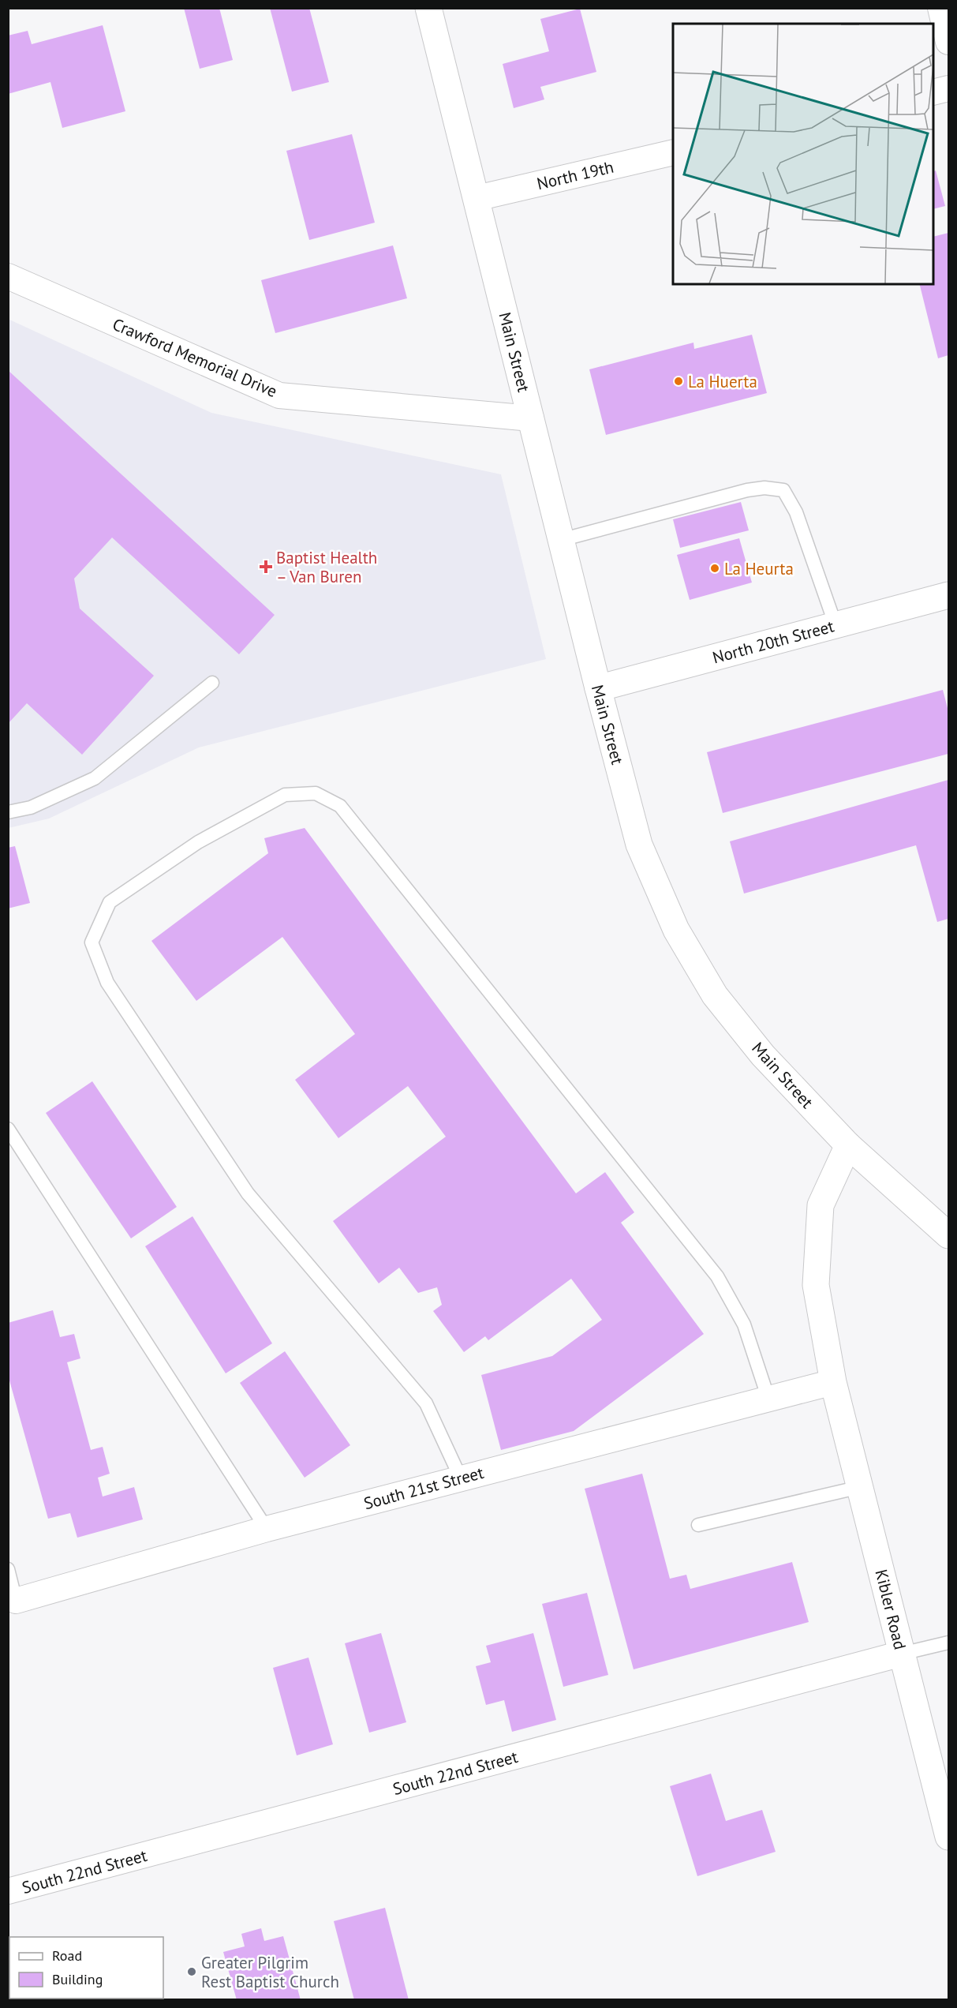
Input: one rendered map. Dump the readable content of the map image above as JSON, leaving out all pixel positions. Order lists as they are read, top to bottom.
{
  "streets": {
    "main road": ["Main Street", "North 20th Street", "Kibler Road"],
    "street": [
      "North 19th",
      "Crawford Memorial Drive",
      "South 21st Street",
      "South 22nd Street"
    ]
  },
  "crossings": [
    ["North 19th", "Main Street"],
    ["Main Street", "Crawford Memorial Drive"],
    ["Main Street", "North 20th Street"],
    ["South 21st Street", "Kibler Road"],
    ["Kibler Road", "South 22nd Street"]
  ],
  "places": {
    "other": ["La Huerta", "La Heurta", "Greater Pilgrim Rest Baptist Church"],
    "health": ["Baptist Health – Van Buren"]
  },
  "legend": ["Road", "Building"]
}
